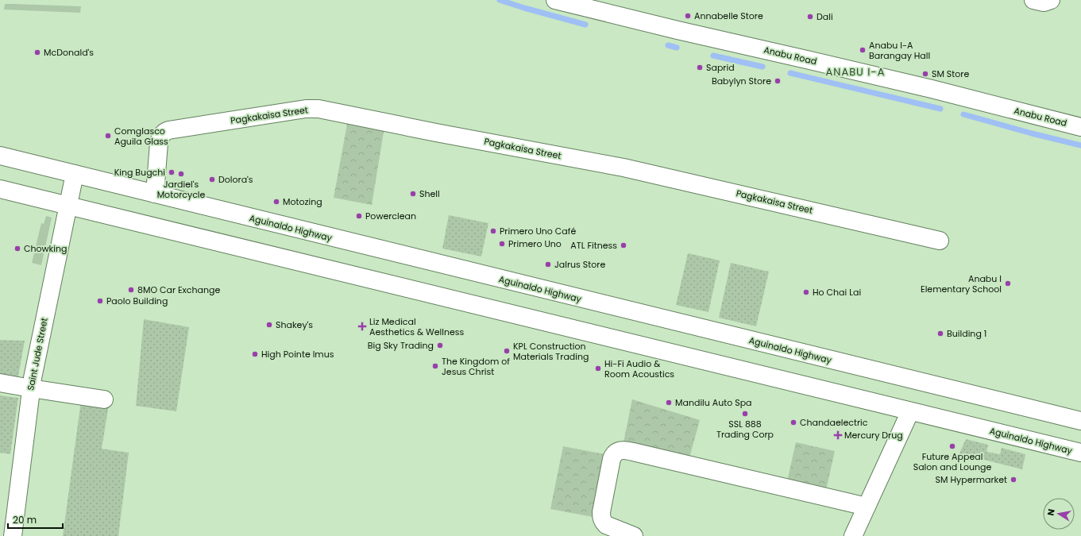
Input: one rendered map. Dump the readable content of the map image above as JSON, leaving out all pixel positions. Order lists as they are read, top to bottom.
{
  "streets": {
    "main road": [
      "Anabu Road",
      "Pagkakaisa Street",
      "Aguinaldo Highway",
      "Saint Jude Street"
    ]
  },
  "crossings": [
    ["Pagkakaisa Street", "Aguinaldo Highway"],
    ["Aguinaldo Highway", "Saint Jude Street"]
  ],
  "districts": ["ANABU I-A"],
  "places": {
    "other": [
      "Annabelle Store",
      "Dali",
      "Anabu I-A Barangay Hall",
      "McDonald's",
      "Saprid",
      "SM Store",
      "Babylyn Store",
      "Comglasco Aguila Glass",
      "King Bugchi",
      "Jardiel's Motorcycle",
      "Dolora's",
      "Shell",
      "Motozing",
      "Powerclean",
      "Primero Uno Café",
      "Primero Uno",
      "ATL Fitness",
      "Chowking",
      "Jalrus Store",
      "Anabu I Elementary School",
      "8MO Car Exchange",
      "Ho Chai Lai",
      "Paolo Building",
      "Shakey's",
      "Building 1",
      "Big Sky Trading",
      "KPL Construction Materials Trading",
      "High Pointe Imus",
      "The Kingdom of Jesus Christ",
      "Hi-Fi Audio & Room Acoustics",
      "Mandilu Auto Spa",
      "SSL 888 Trading Corp",
      "Chandaelectric",
      "Future Appeal Salon and Lounge",
      "SM Hypermarket"
    ],
    "health": ["Liz Medical Aesthetics & Wellness", "Mercury Drug"]
  },
  "scale_bar": "20 m",
  "north": "left"
}
